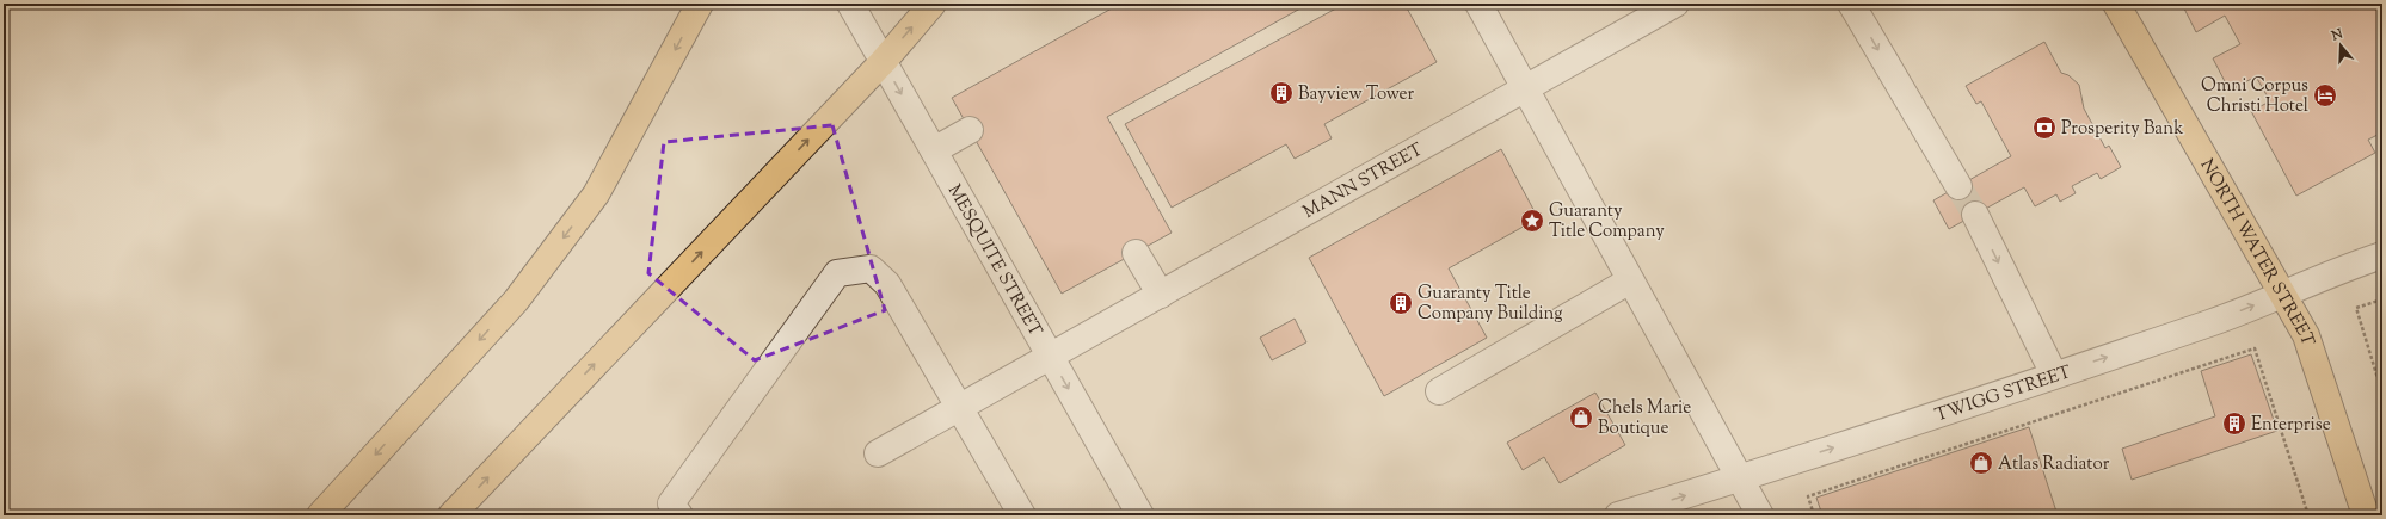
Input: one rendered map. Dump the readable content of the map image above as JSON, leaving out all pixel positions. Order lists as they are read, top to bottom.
{
  "streets": {
    "main road": ["NORTH WATER STREET"],
    "street": ["MANN STREET", "MESQUITE STREET", "TWIGG STREET"]
  },
  "crossings": [
    ["MANN STREET", "MESQUITE STREET"],
    ["NORTH WATER STREET", "TWIGG STREET"]
  ],
  "one_way": ["TWIGG STREET"],
  "places": {
    "building": ["Bayview Tower", "Guaranty Title Company Building", "Enterprise"],
    "hotel": ["Omni Corpus Christi Hotel"],
    "bank": ["Prosperity Bank"],
    "place": ["Guaranty Title Company"],
    "shop": ["Chels Marie Boutique", "Atlas Radiator"]
  },
  "north": "top"
}
